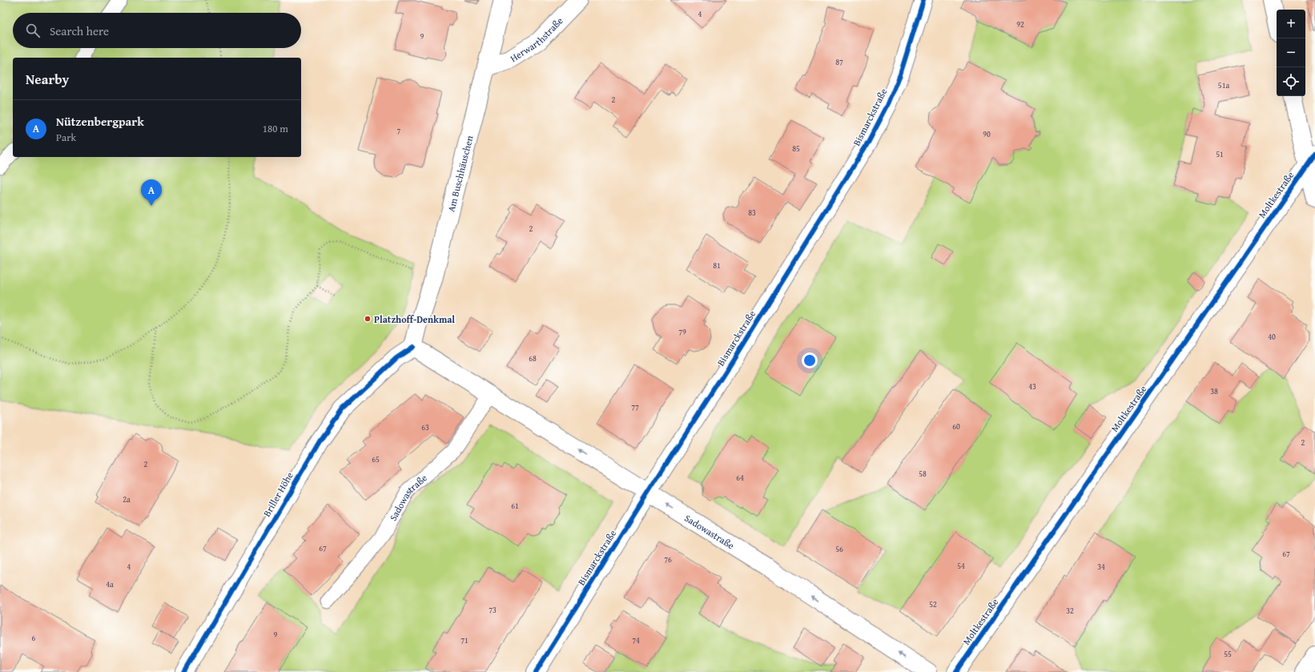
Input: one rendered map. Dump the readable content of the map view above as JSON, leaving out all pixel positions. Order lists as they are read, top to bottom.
{
  "streets": {
    "street": [
      "Herwarthstraße",
      "Bismarckstraße",
      "Am Buschhäuschen",
      "Moltkestraße",
      "Briller Höhe",
      "Sadowastraße"
    ]
  },
  "crossings": [
    ["Herwarthstraße", "Am Buschhäuschen"],
    ["Bismarckstraße", "Sadowastraße"],
    ["Am Buschhäuschen", "Briller Höhe"],
    ["Am Buschhäuschen", "Sadowastraße"],
    ["Briller Höhe", "Sadowastraße"]
  ],
  "one_way": ["Sadowastraße"],
  "places": ["Platzhoff-Denkmal"],
  "house_numbers": [
    "4",
    "92",
    "9",
    "87",
    "51a",
    "2",
    "7",
    "90",
    "85",
    "51",
    "83",
    "2",
    "81",
    "79",
    "40",
    "68",
    "43",
    "38",
    "77",
    "60",
    "63",
    "2",
    "65",
    "2",
    "58",
    "64",
    "2a",
    "61",
    "67",
    "56",
    "67",
    "76",
    "54",
    "4",
    "34",
    "4a",
    "52",
    "73",
    "32",
    "9",
    "6",
    "71",
    "74",
    "55"
  ],
  "page": {
    "map_buttons": ["+", "−"],
    "search": "Search here",
    "heading": "Nearby",
    "list": [
      {
        "mark": "A",
        "name": "Nützenbergpark",
        "note": "Park",
        "value": "180 m"
      }
    ],
    "pins": "A"
  }
}
